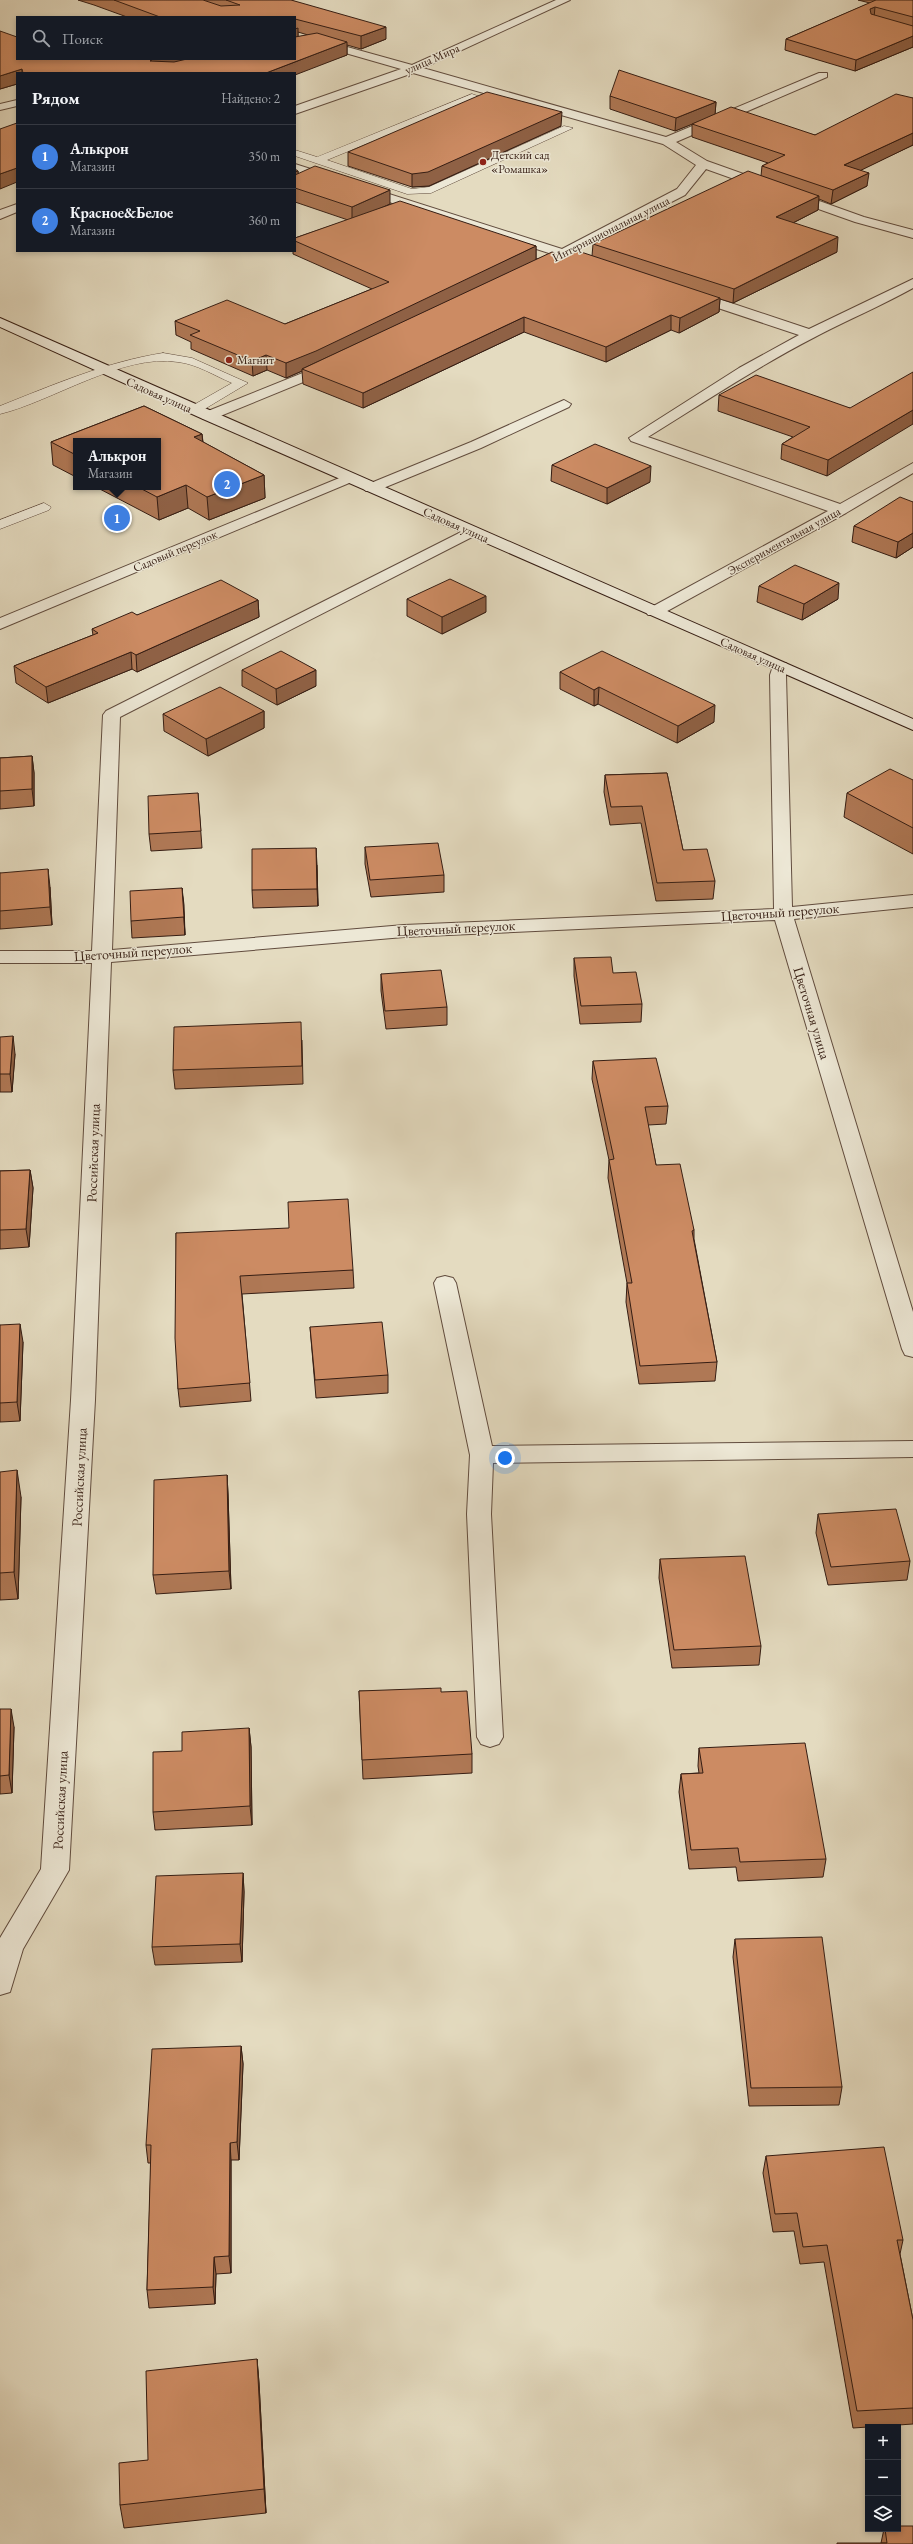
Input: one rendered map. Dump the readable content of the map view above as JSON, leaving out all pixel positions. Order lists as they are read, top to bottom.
{
  "streets": {
    "street": [
      "улица Мира",
      "Интернациональная улица",
      "Садовая улица",
      "Экспериментальная улица",
      "Садовый переулок",
      "Цветочный переулок",
      "Цветочная улица",
      "Российская улица"
    ]
  },
  "crossings": [
    ["Садовая улица", "Экспериментальная улица"],
    ["Садовая улица", "Садовый переулок"],
    ["Садовая улица", "Цветочная улица"],
    ["Садовая улица", "Российская улица"],
    ["Цветочный переулок", "Цветочная улица"],
    ["Цветочный переулок", "Российская улица"]
  ],
  "places": ["Детский сад «Ромашка»", "Магнит"],
  "page": {
    "search": "Поиск",
    "heading": ["Рядом", "Найдено: 2"],
    "list": [
      {
        "mark": "1",
        "name": "Алькрон",
        "note": "Магазин",
        "value": "350 m"
      },
      {
        "mark": "2",
        "name": "Красное&Белое",
        "note": "Магазин",
        "value": "360 m"
      }
    ],
    "popup": ["Алькрон", "Магазин"],
    "pins": ["2", "1"],
    "map_buttons": ["+", "−"]
  }
}
